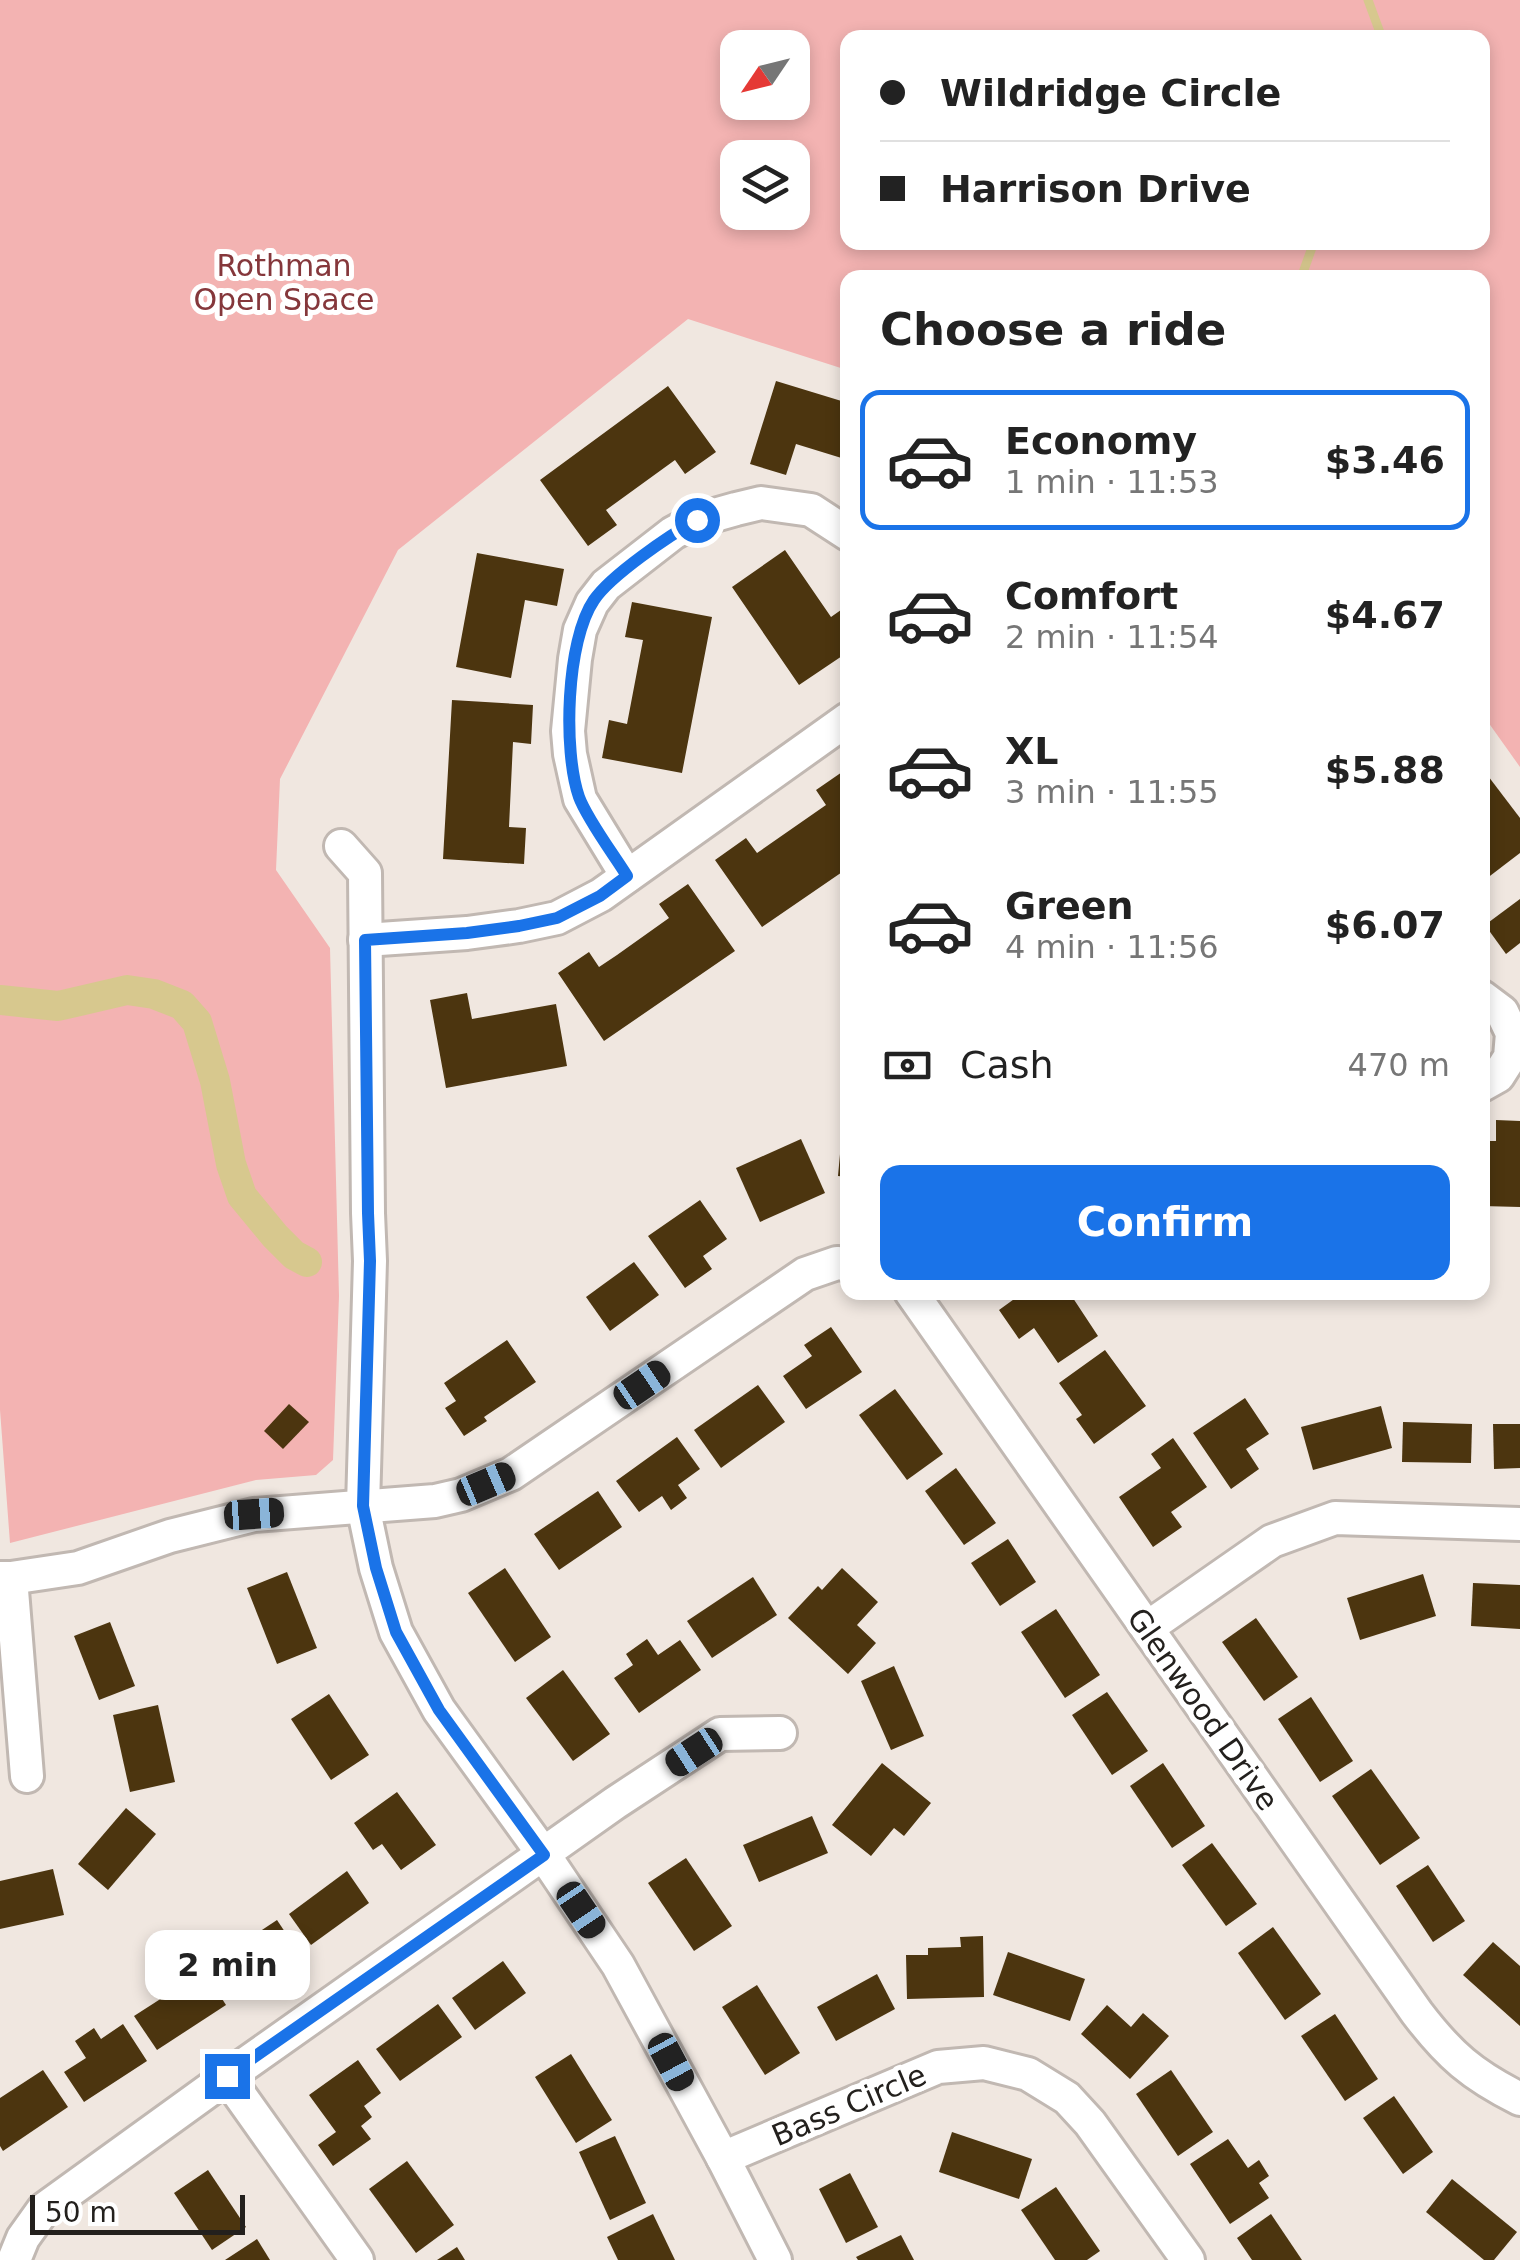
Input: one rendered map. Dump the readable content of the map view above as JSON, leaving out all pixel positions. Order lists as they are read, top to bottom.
{
  "streets": {
    "street": ["Glenwood Drive", "Bass Circle"]
  },
  "parks": ["Rothman Open Space"],
  "scale_bar": "50 m",
  "north": "bottom left",
  "page": {
    "banner": ["Wildridge Circle", "Harrison Drive"],
    "heading": "Choose a ride",
    "list": [
      {
        "name": "Economy",
        "note": "1 min · 11:53",
        "value": "$3.46"
      },
      {
        "name": "Comfort",
        "note": "2 min · 11:54",
        "value": "$4.67"
      },
      {
        "name": "XL",
        "note": "3 min · 11:55",
        "value": "$5.88"
      },
      {
        "name": "Green",
        "note": "4 min · 11:56",
        "value": "$6.07"
      }
    ],
    "pay": ["Cash", "470 m"],
    "buttons": "Confirm",
    "bubble": "2 min",
    "scale": "50 m"
  }
}
